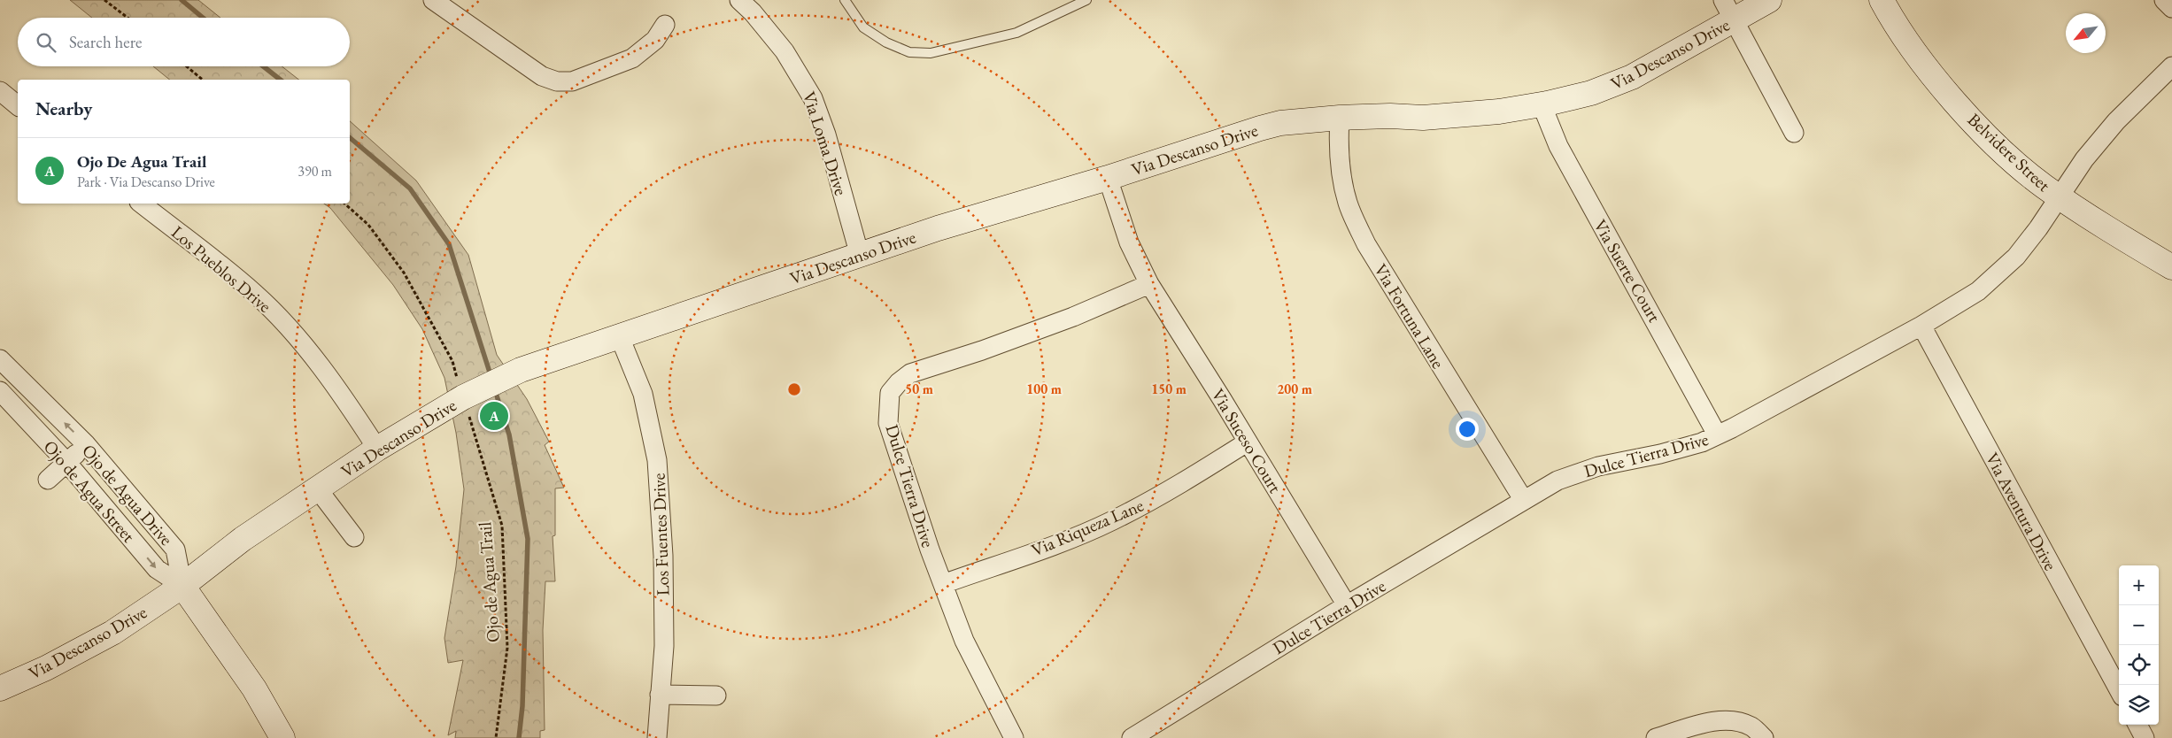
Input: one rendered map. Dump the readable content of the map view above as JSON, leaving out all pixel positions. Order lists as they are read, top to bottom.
{
  "streets": {
    "street": [
      "Via Descanso Drive",
      "Via Loma Drive",
      "Belvidere Street",
      "Los Pueblos Drive",
      "Via Suerte Court",
      "Via Fortuna Lane",
      "Via Suceso Court",
      "Dulce Tierra Drive",
      "Ojo de Agua Street",
      "Ojo de Agua Drive",
      "Via Aventura Drive",
      "Via Riqueza Lane",
      "Los Fuentes Drive"
    ],
    "path": ["Ojo de Agua Trail"]
  },
  "crossings": [
    ["Via Descanso Drive", "Via Loma Drive"],
    ["Via Descanso Drive", "Los Pueblos Drive"],
    ["Via Descanso Drive", "Via Suerte Court"],
    ["Via Descanso Drive", "Via Fortuna Lane"],
    ["Via Descanso Drive", "Via Suceso Court"],
    ["Via Descanso Drive", "Ojo de Agua Street"],
    ["Via Descanso Drive", "Ojo de Agua Drive"],
    ["Via Descanso Drive", "Los Fuentes Drive"],
    ["Via Descanso Drive", "Ojo de Agua Trail"],
    ["Belvidere Street", "Dulce Tierra Drive"],
    ["Via Suerte Court", "Dulce Tierra Drive"],
    ["Via Fortuna Lane", "Dulce Tierra Drive"],
    ["Via Suceso Court", "Dulce Tierra Drive"],
    ["Via Suceso Court", "Via Riqueza Lane"],
    ["Dulce Tierra Drive", "Via Aventura Drive"],
    ["Dulce Tierra Drive", "Via Riqueza Lane"],
    ["Ojo de Agua Street", "Ojo de Agua Drive"]
  ],
  "one_way": ["Ojo de Agua Street"],
  "north": "bottom left",
  "page": {
    "search": "Search here",
    "heading": "Nearby",
    "list": [
      {
        "mark": "A",
        "name": "Ojo De Agua Trail",
        "note": "Park · Via Descanso Drive",
        "value": "390 m"
      }
    ],
    "pins": "A",
    "map_buttons": ["+", "−"]
  },
  "rings": [
    "50 m",
    "100 m",
    "150 m",
    "200 m"
  ]
}
